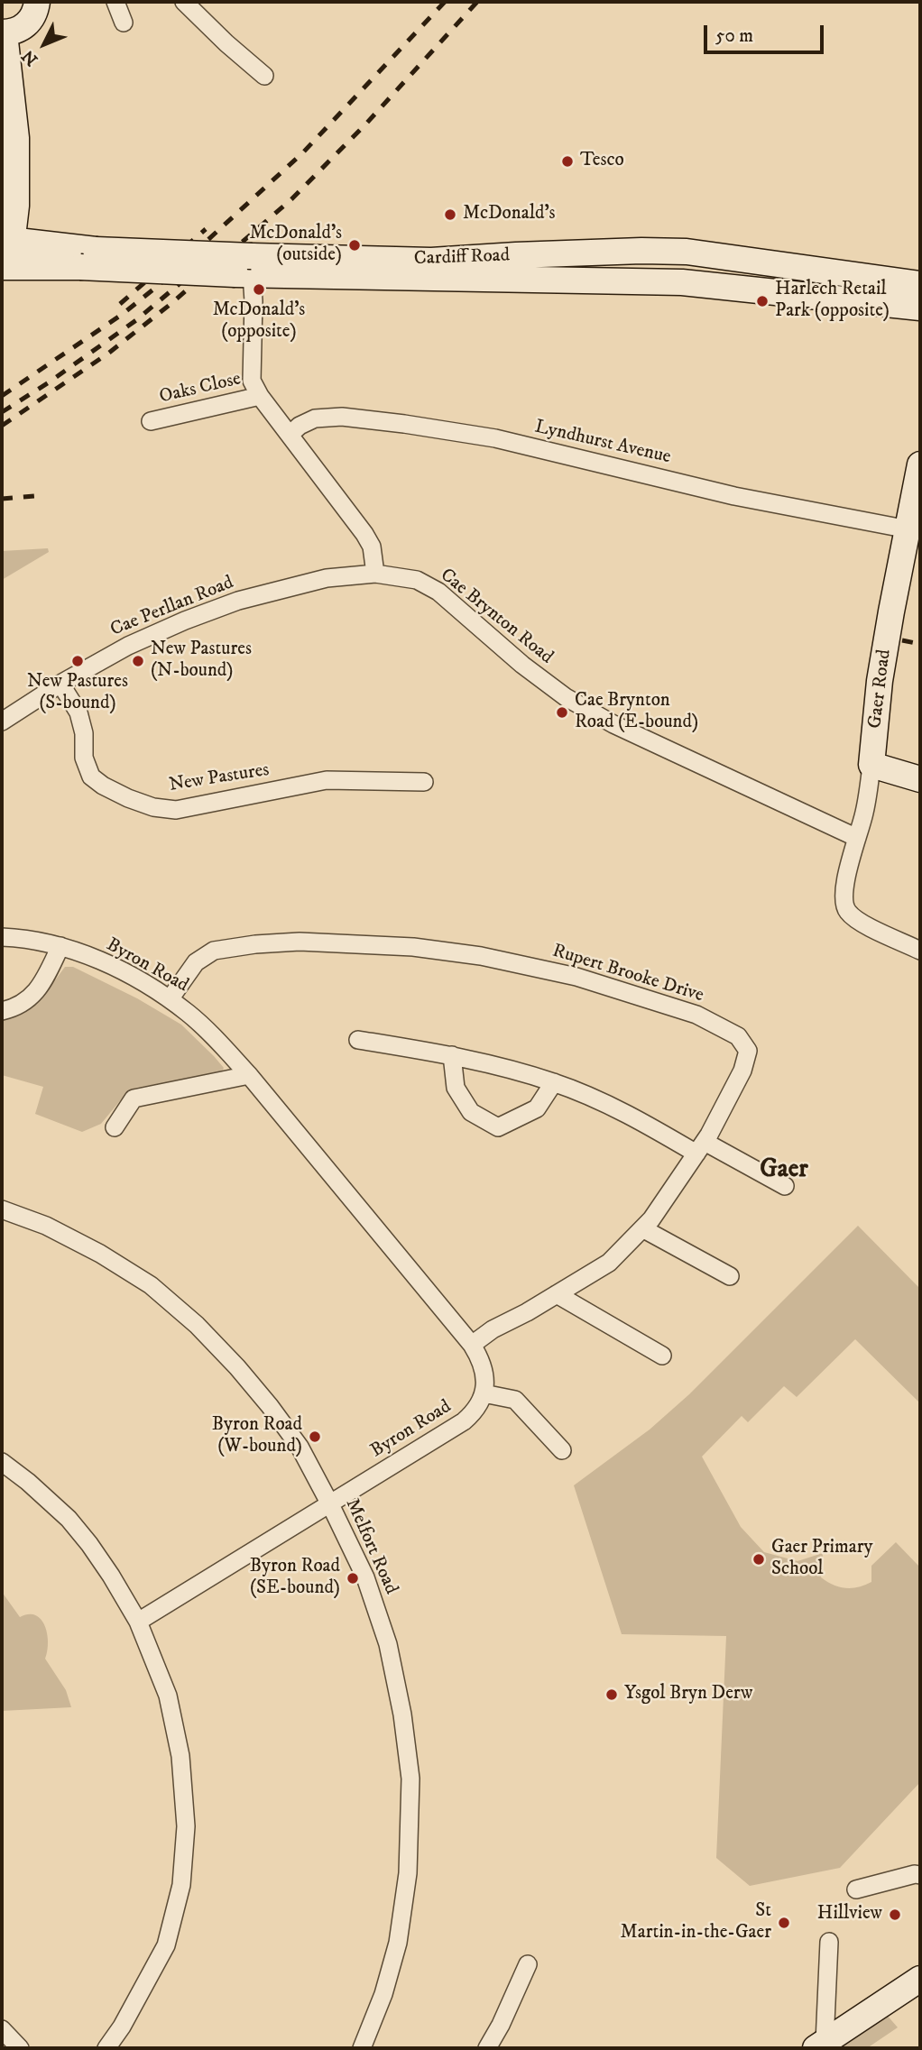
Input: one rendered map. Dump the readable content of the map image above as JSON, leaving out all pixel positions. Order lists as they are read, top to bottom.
{
  "streets": {
    "main road": ["Cardiff Road", "Gaer Road"],
    "street": [
      "Oaks Close",
      "Lyndhurst Avenue",
      "Cae Perllan Road",
      "Cae Brynton Road",
      "New Pastures",
      "Byron Road",
      "Rupert Brooke Drive",
      "Melfort Road"
    ]
  },
  "crossings": [
    ["Lyndhurst Avenue", "Gaer Road"],
    ["Cae Perllan Road", "Cae Brynton Road"],
    ["Cae Perllan Road", "New Pastures"],
    ["Cae Brynton Road", "Gaer Road"],
    ["Byron Road", "Rupert Brooke Drive"],
    ["Byron Road", "Melfort Road"]
  ],
  "districts": ["Gaer"],
  "places": [
    "Tesco",
    "McDonald's",
    "McDonald's (outside)",
    "McDonald's (opposite)",
    "Harlech Retail Park (opposite)",
    "New Pastures (S-bound)",
    "New Pastures (N-bound)",
    "Cae Brynton Road (E-bound)",
    "Byron Road (W-bound)",
    "Gaer Primary School",
    "Byron Road (SE-bound)",
    "Ysgol Bryn Derw",
    "Hillview",
    "St Martin-in-the-Gaer"
  ],
  "scale_bar": "50 m",
  "north": "bottom left"
}
